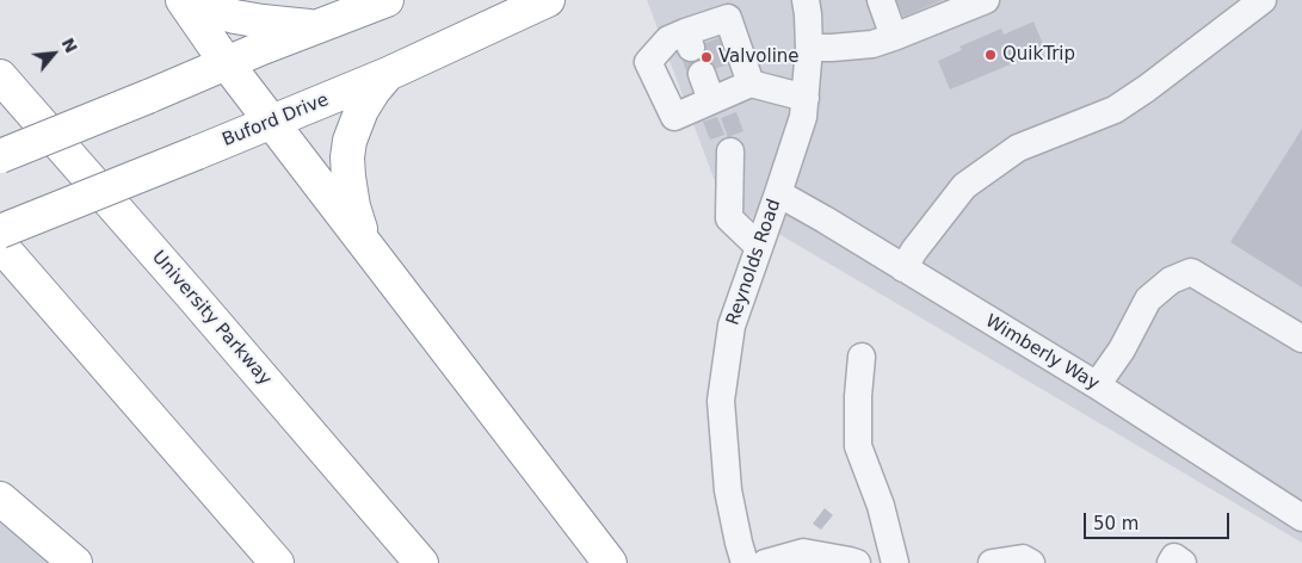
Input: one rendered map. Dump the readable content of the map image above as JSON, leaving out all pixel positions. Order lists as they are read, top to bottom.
{
  "streets": {
    "highway": ["Buford Drive", "University Parkway"],
    "street": ["Reynolds Road", "Wimberly Way"]
  },
  "crossings": [
    ["Reynolds Road", "Wimberly Way"]
  ],
  "places": ["QuikTrip", "Valvoline"],
  "scale_bar": "50 m",
  "north": "top right"
}
